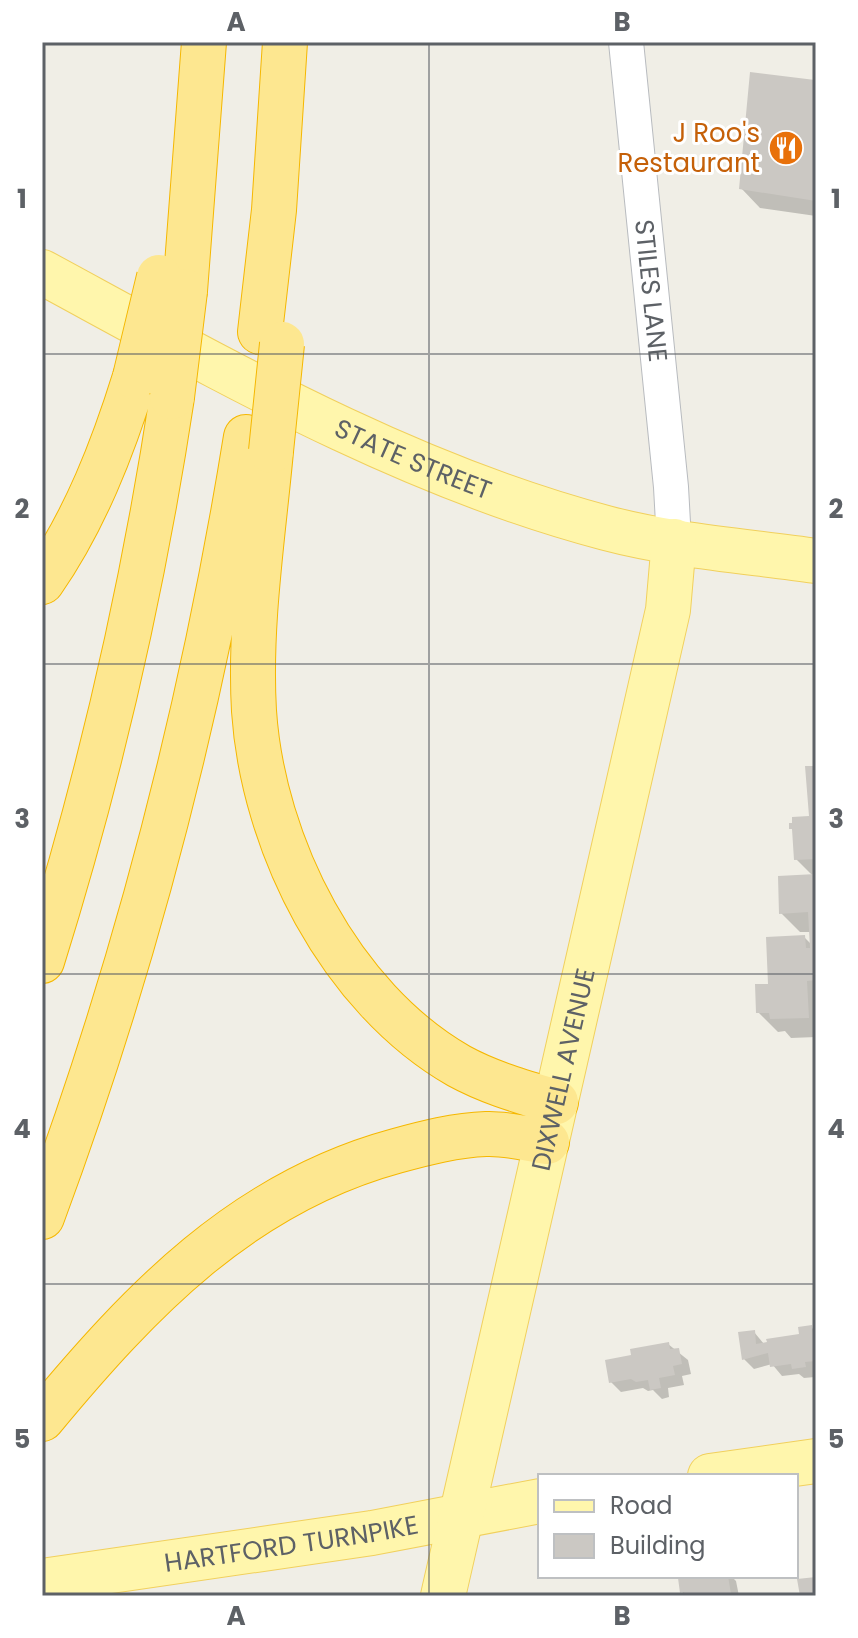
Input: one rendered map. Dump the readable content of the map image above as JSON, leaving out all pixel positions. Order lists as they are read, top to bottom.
{
  "streets": {
    "main road": ["STATE STREET", "DIXWELL AVENUE", "HARTFORD TURNPIKE"],
    "street": ["STILES LANE"]
  },
  "crossings": [
    ["STILES LANE", "STATE STREET"],
    ["STILES LANE", "DIXWELL AVENUE"],
    ["STATE STREET", "DIXWELL AVENUE"],
    ["DIXWELL AVENUE", "HARTFORD TURNPIKE"]
  ],
  "places": {
    "restaurant": ["J Roo's Restaurant"]
  },
  "legend": ["Road", "Building"],
  "grid": {
    "columns": ["A", "B"],
    "rows": [
      "1",
      "2",
      "3",
      "4",
      "5"
    ]
  }
}
